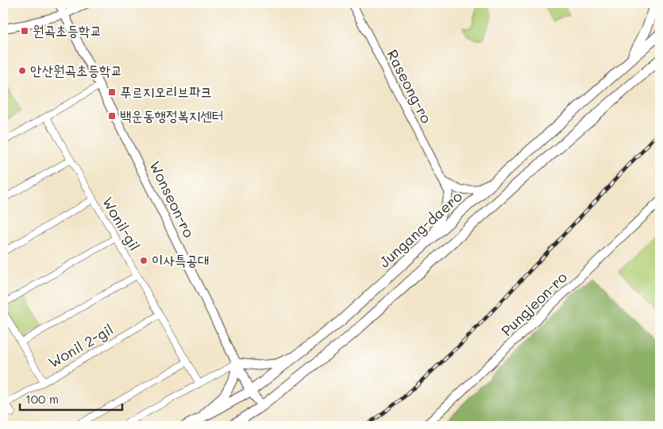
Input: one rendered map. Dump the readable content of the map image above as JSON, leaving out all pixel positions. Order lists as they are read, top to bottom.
{
  "streets": {
    "main road": ["Wonseon-ro", "Jungang-daero"],
    "street": [
      "Raseong-ro",
      "Wonil-gil",
      "Pungjeon-ro",
      "Wonil 2-gil"
    ]
  },
  "crossings": [
    ["Raseong-ro", "Jungang-daero"],
    ["Wonseon-ro", "Jungang-daero"],
    ["Wonil-gil", "Wonil 2-gil"]
  ],
  "places": {
    "transit": ["원곡초등학교", "푸르지오리브파크", "백운동행정복지센터"],
    "other": ["안산원곡초등학교", "이사특공대"]
  },
  "scale_bar": "100 m"
}
